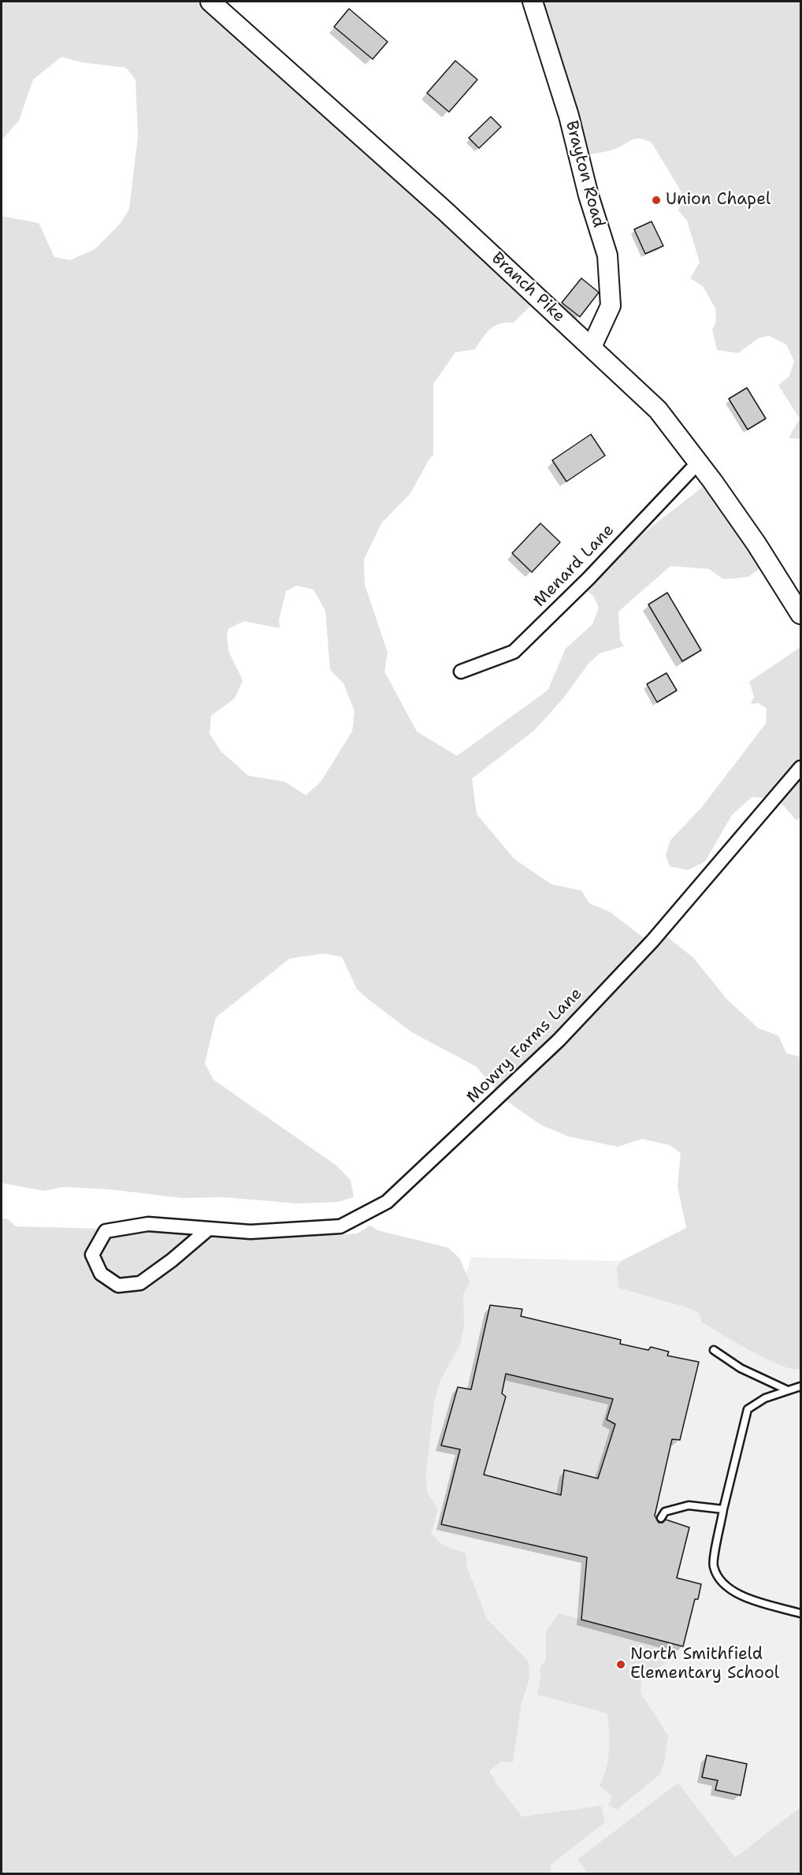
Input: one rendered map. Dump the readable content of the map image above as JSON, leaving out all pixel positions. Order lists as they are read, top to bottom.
{
  "streets": {
    "main road": ["Brayton Road", "Branch Pike"],
    "street": ["Menard Lane", "Mowry Farms Lane"]
  },
  "crossings": [
    ["Brayton Road", "Branch Pike"],
    ["Branch Pike", "Menard Lane"]
  ],
  "places": ["Union Chapel", "North Smithfield Elementary School"]
}
